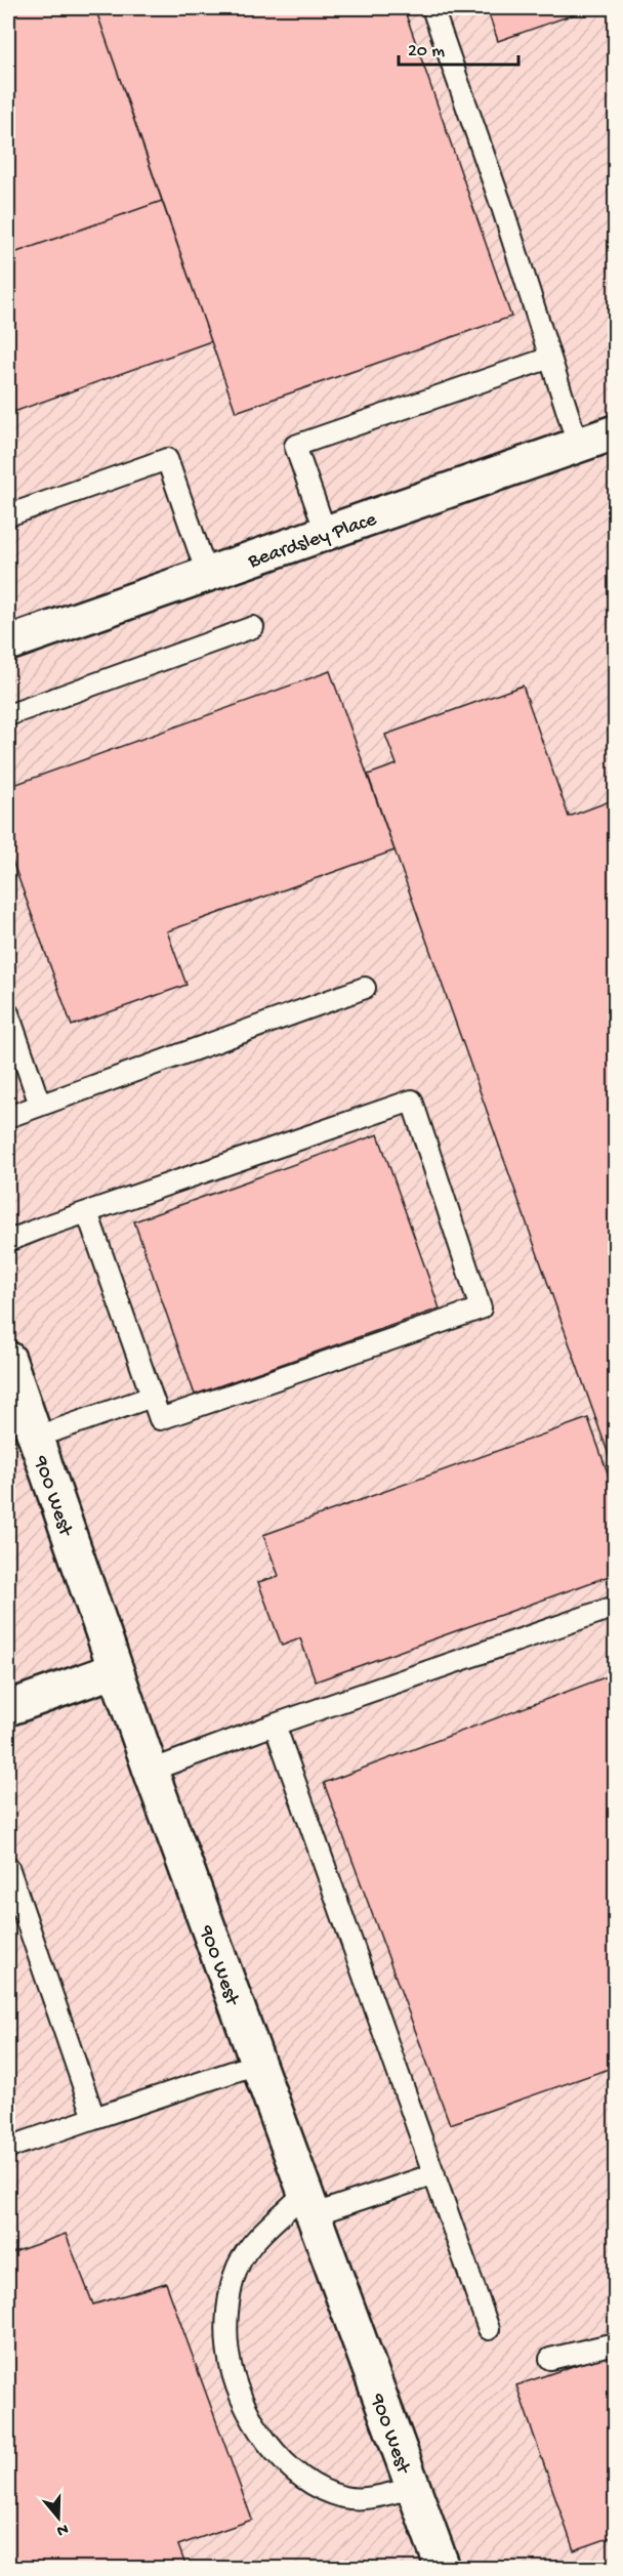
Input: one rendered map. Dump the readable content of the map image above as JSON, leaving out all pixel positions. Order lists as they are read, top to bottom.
{
  "streets": {
    "main road": ["Beardsley Place", "900 West"]
  },
  "scale_bar": "20 m",
  "north": "bottom"
}
